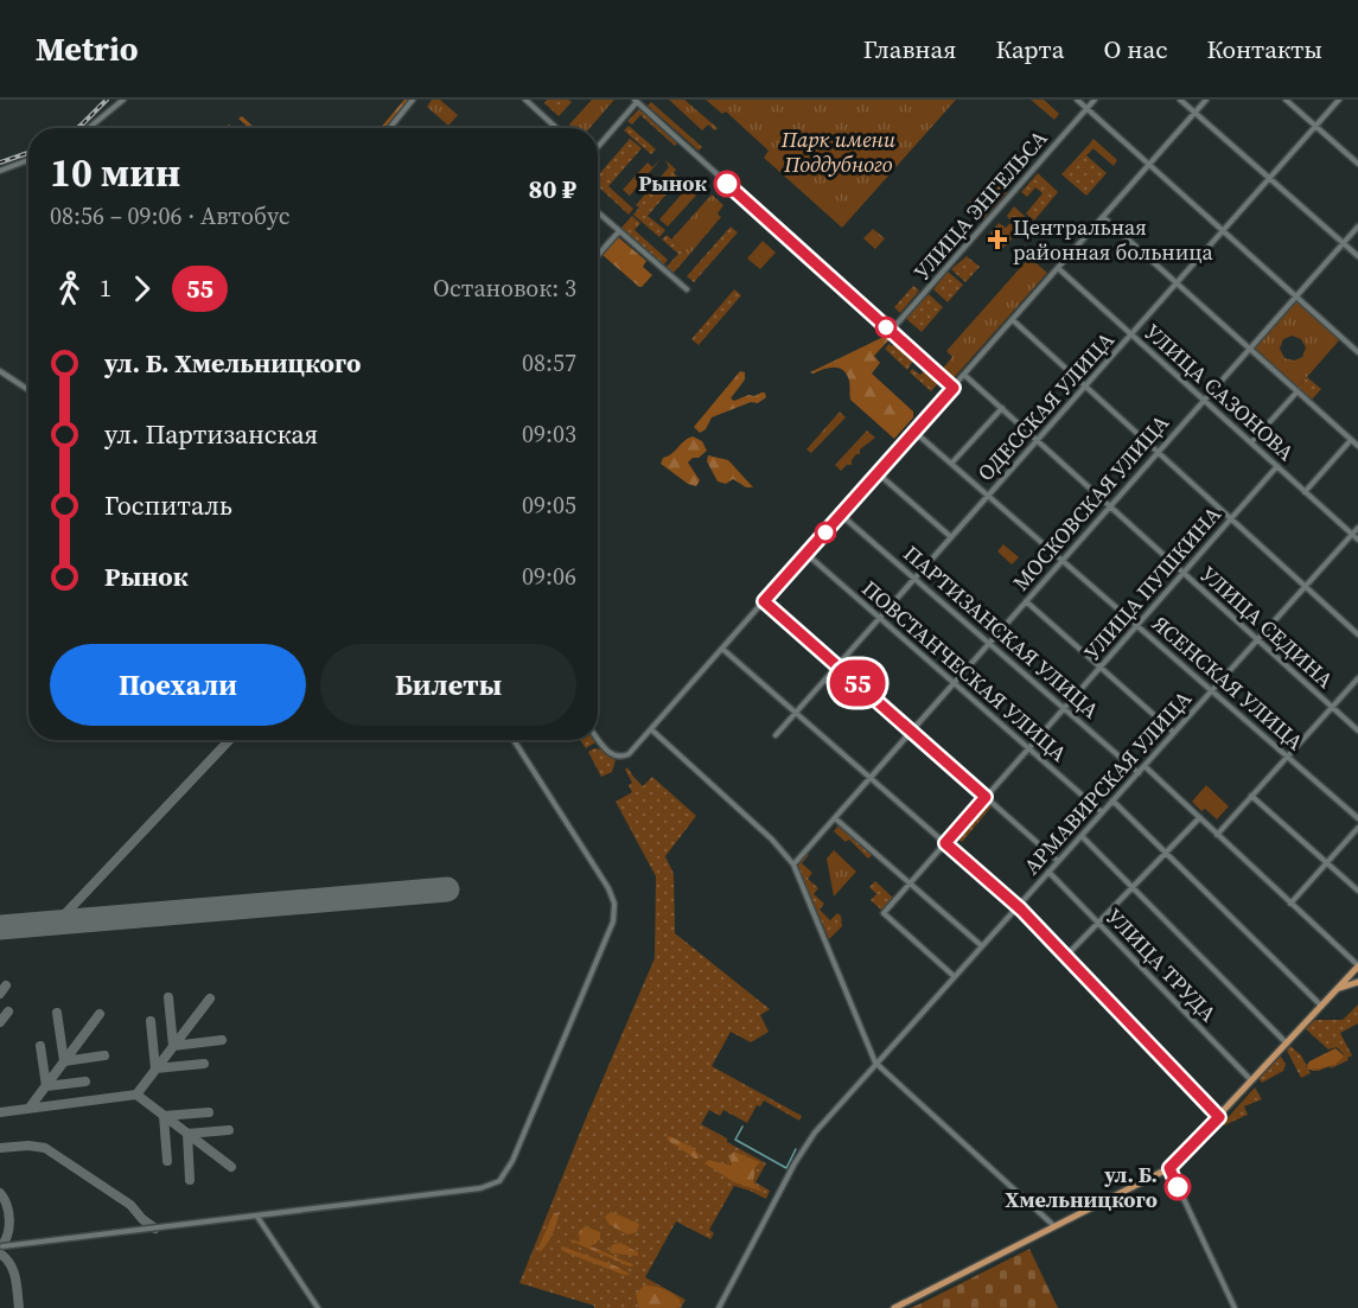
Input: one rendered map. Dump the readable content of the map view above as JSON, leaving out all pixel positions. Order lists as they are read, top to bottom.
{
  "streets": {
    "street": [
      "УЛИЦА ЭНГЕЛЬСА",
      "УЛИЦА САЗОНОВА",
      "ОДЕССКАЯ УЛИЦА",
      "МОСКОВСКАЯ УЛИЦА",
      "УЛИЦА ПУШКИНА",
      "УЛИЦА СЕДИНА",
      "ПАРТИЗАНСКАЯ УЛИЦА",
      "ПОВСТАНЧЕСКАЯ УЛИЦА",
      "ЯСЕНСКАЯ УЛИЦА",
      "АРМАВИРСКАЯ УЛИЦА",
      "УЛИЦА ТРУДА"
    ]
  },
  "crossings": [
    ["УЛИЦА САЗОНОВА", "ОДЕССКАЯ УЛИЦА"],
    ["УЛИЦА САЗОНОВА", "МОСКОВСКАЯ УЛИЦА"],
    ["УЛИЦА САЗОНОВА", "УЛИЦА ПУШКИНА"],
    ["УЛИЦА САЗОНОВА", "АРМАВИРСКАЯ УЛИЦА"],
    ["ОДЕССКАЯ УЛИЦА", "УЛИЦА СЕДИНА"],
    ["ОДЕССКАЯ УЛИЦА", "ПАРТИЗАНСКАЯ УЛИЦА"],
    ["ОДЕССКАЯ УЛИЦА", "ПОВСТАНЧЕСКАЯ УЛИЦА"],
    ["ОДЕССКАЯ УЛИЦА", "ЯСЕНСКАЯ УЛИЦА"],
    ["МОСКОВСКАЯ УЛИЦА", "УЛИЦА СЕДИНА"],
    ["МОСКОВСКАЯ УЛИЦА", "ПАРТИЗАНСКАЯ УЛИЦА"],
    ["МОСКОВСКАЯ УЛИЦА", "ПОВСТАНЧЕСКАЯ УЛИЦА"],
    ["МОСКОВСКАЯ УЛИЦА", "ЯСЕНСКАЯ УЛИЦА"],
    ["УЛИЦА ПУШКИНА", "УЛИЦА СЕДИНА"],
    ["УЛИЦА ПУШКИНА", "ПАРТИЗАНСКАЯ УЛИЦА"],
    ["УЛИЦА ПУШКИНА", "ПОВСТАНЧЕСКАЯ УЛИЦА"],
    ["УЛИЦА ПУШКИНА", "ЯСЕНСКАЯ УЛИЦА"],
    ["УЛИЦА ПУШКИНА", "АРМАВИРСКАЯ УЛИЦА"],
    ["УЛИЦА СЕДИНА", "АРМАВИРСКАЯ УЛИЦА"],
    ["ПАРТИЗАНСКАЯ УЛИЦА", "АРМАВИРСКАЯ УЛИЦА"],
    ["ПОВСТАНЧЕСКАЯ УЛИЦА", "АРМАВИРСКАЯ УЛИЦА"],
    ["ЯСЕНСКАЯ УЛИЦА", "АРМАВИРСКАЯ УЛИЦА"],
    ["АРМАВИРСКАЯ УЛИЦА", "УЛИЦА ТРУДА"]
  ],
  "parks": ["Парк имени Поддубного"],
  "places": {
    "other": ["Рынок", "ул. Б. Хмельницкого"],
    "health": ["Центральная районная больница"]
  },
  "lines": ["bus line 55"],
  "page": {
    "header": "Metrio",
    "nav": [
      "Главная",
      "Карта",
      "О нас",
      "Контакты"
    ],
    "on_map": "55",
    "heading": ["10 мин", "08:56 – 09:06 · Автобус", "80 ₽"],
    "legs": ["1", "55", "Остановок: 3"],
    "list": [
      {
        "name": "ул. Б. Хмельницкого",
        "value": "08:57"
      },
      {
        "name": "ул. Партизанская",
        "value": "09:03"
      },
      {
        "name": "Госпиталь",
        "value": "09:05"
      },
      {
        "name": "Рынок",
        "value": "09:06"
      }
    ],
    "buttons": ["Поехали", "Билеты"]
  }
}
